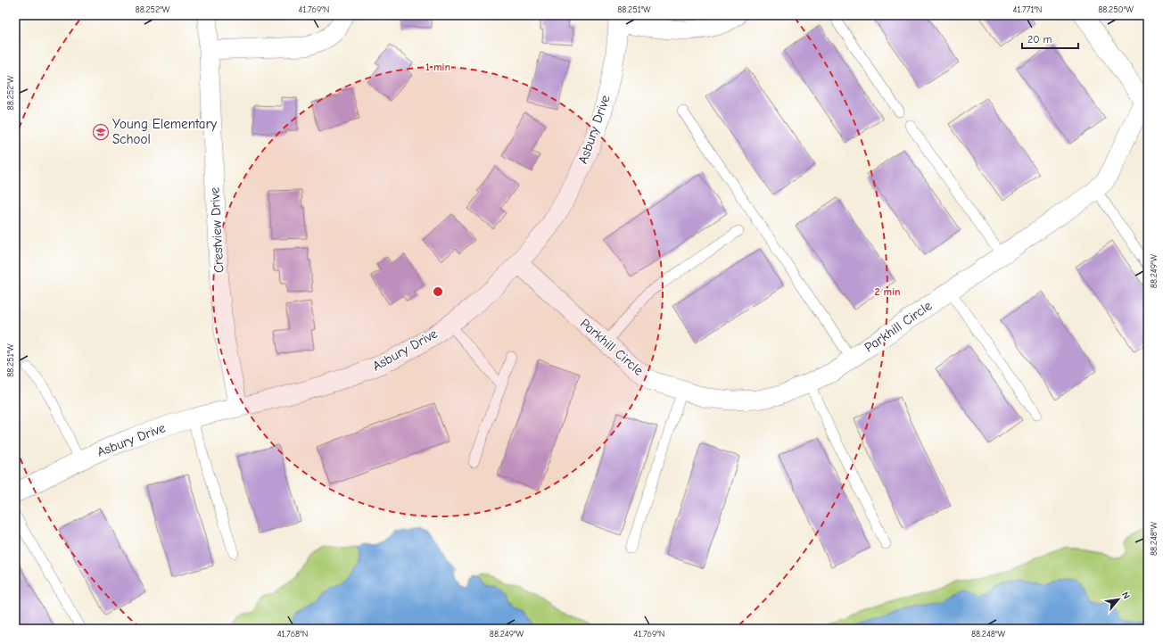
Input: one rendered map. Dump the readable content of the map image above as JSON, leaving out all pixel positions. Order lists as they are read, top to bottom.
{
  "streets": {
    "street": ["Asbury Drive", "Crestview Drive", "Parkhill Circle"]
  },
  "crossings": [
    ["Asbury Drive", "Crestview Drive"],
    ["Asbury Drive", "Parkhill Circle"]
  ],
  "places": {
    "school or university": ["Young Elementary School"]
  },
  "scale_bar": "20 m",
  "north": "top right",
  "coordinates": [
    "88.252°W",
    "41.769°N",
    "88.251°W",
    "41.771°N",
    "88.250°W",
    "88.249°W",
    "88.248°W",
    "41.768°N"
  ],
  "rings": ["1 min", "2 min"]
}
